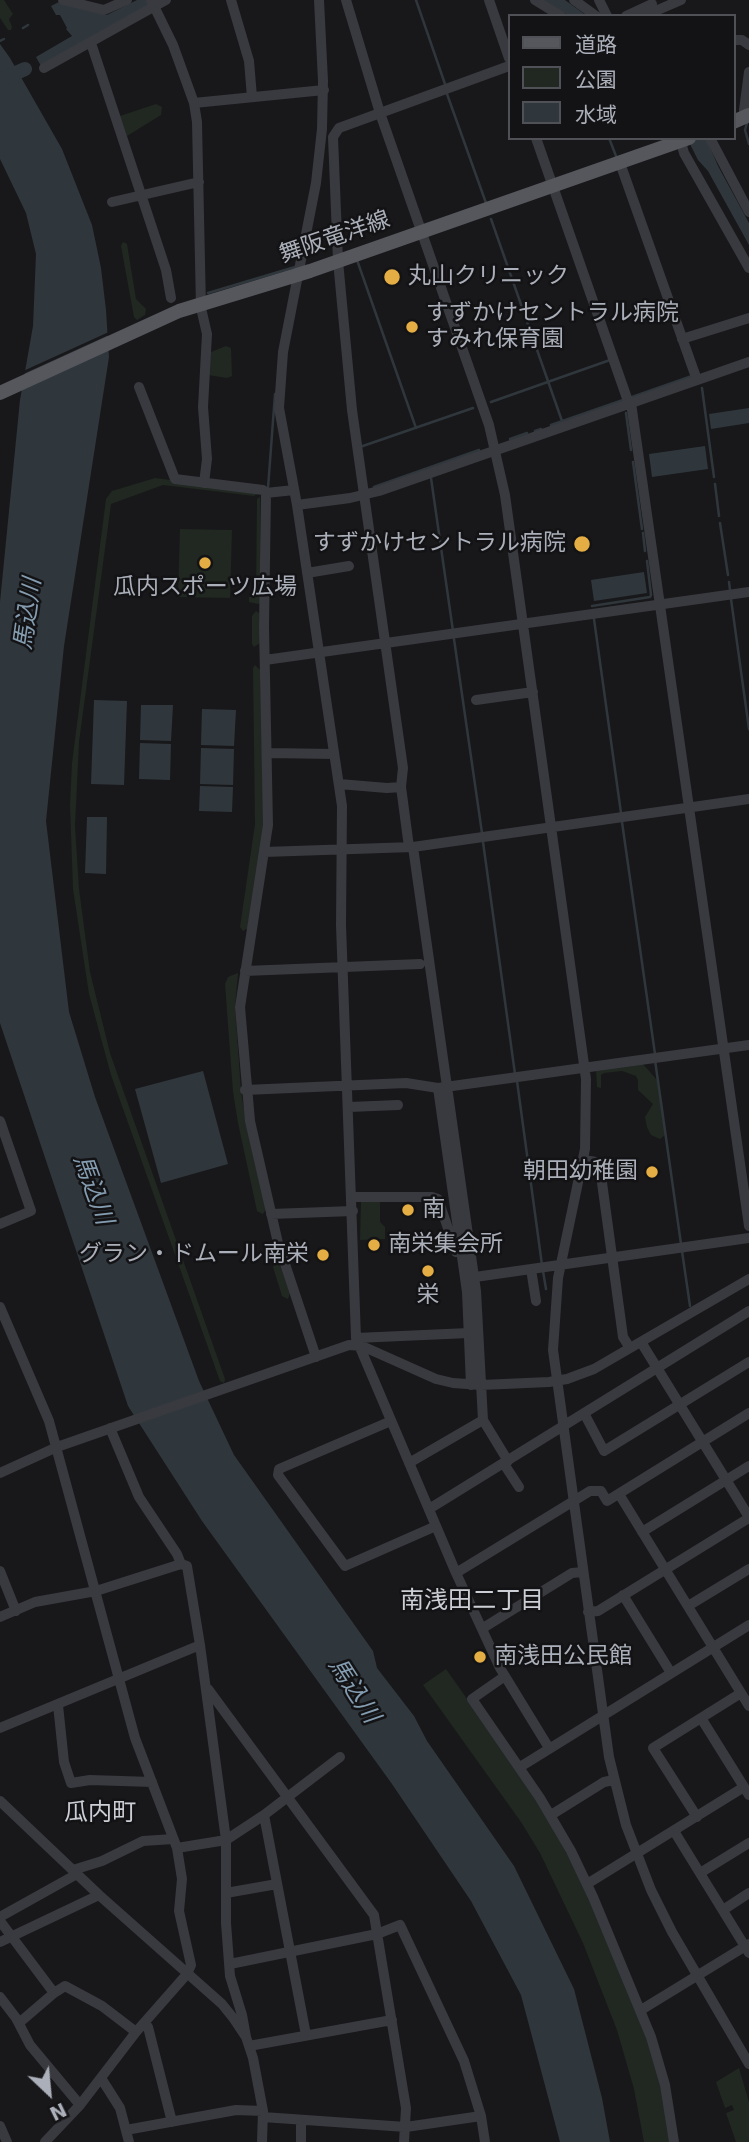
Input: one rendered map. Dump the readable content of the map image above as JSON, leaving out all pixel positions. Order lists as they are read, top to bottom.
{
  "streets": {
    "main road": ["舞阪竜洋線"]
  },
  "districts": ["南浅田二丁目", "瓜内町"],
  "water": ["馬込川"],
  "places": [
    "丸山クリニック",
    "すずかけセントラル病院 すみれ保育園",
    "すずかけセントラル病院",
    "瓜内スポーツ広場",
    "朝田幼稚園",
    "南",
    "南栄集会所",
    "グラン・ドムール南栄",
    "栄",
    "南浅田公民館"
  ],
  "legend": ["道路", "公園", "水域"],
  "north": "bottom right"
}
